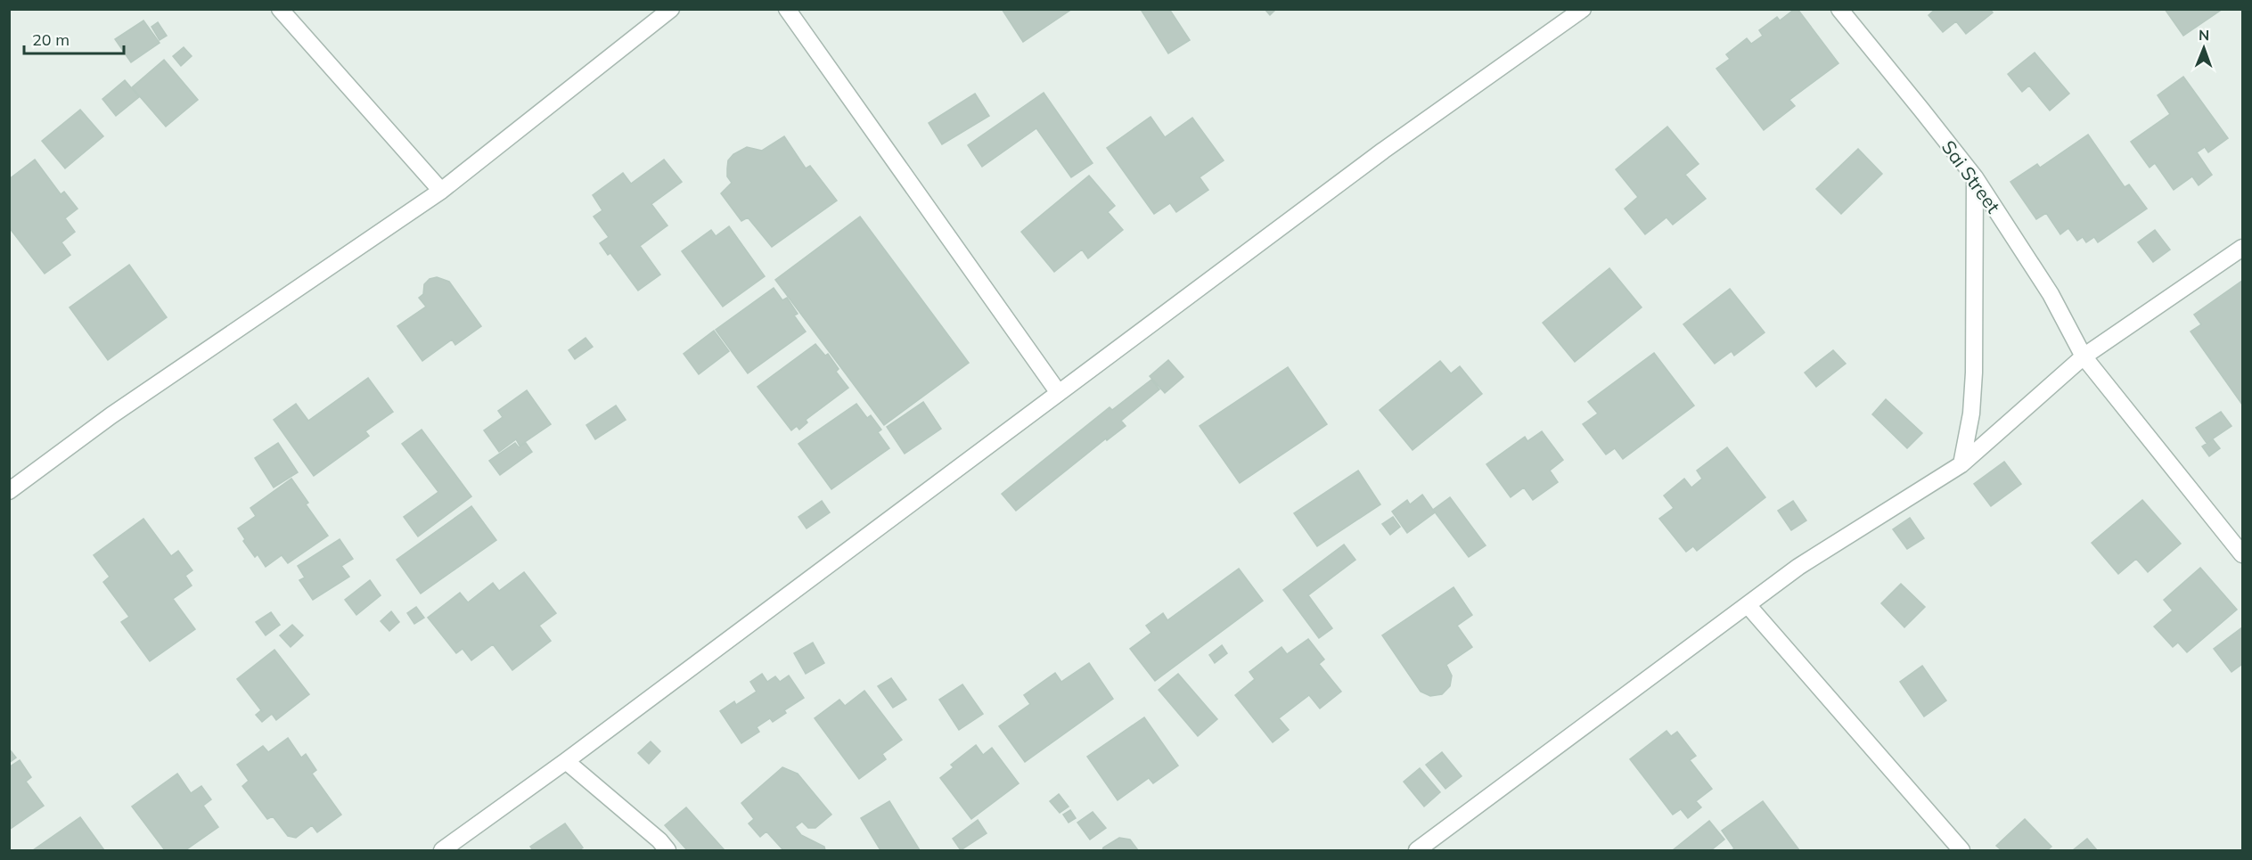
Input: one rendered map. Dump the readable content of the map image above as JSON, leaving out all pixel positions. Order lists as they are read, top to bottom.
{
  "streets": {
    "street": ["Sai Street"]
  },
  "scale_bar": "20 m",
  "north": "top"
}
